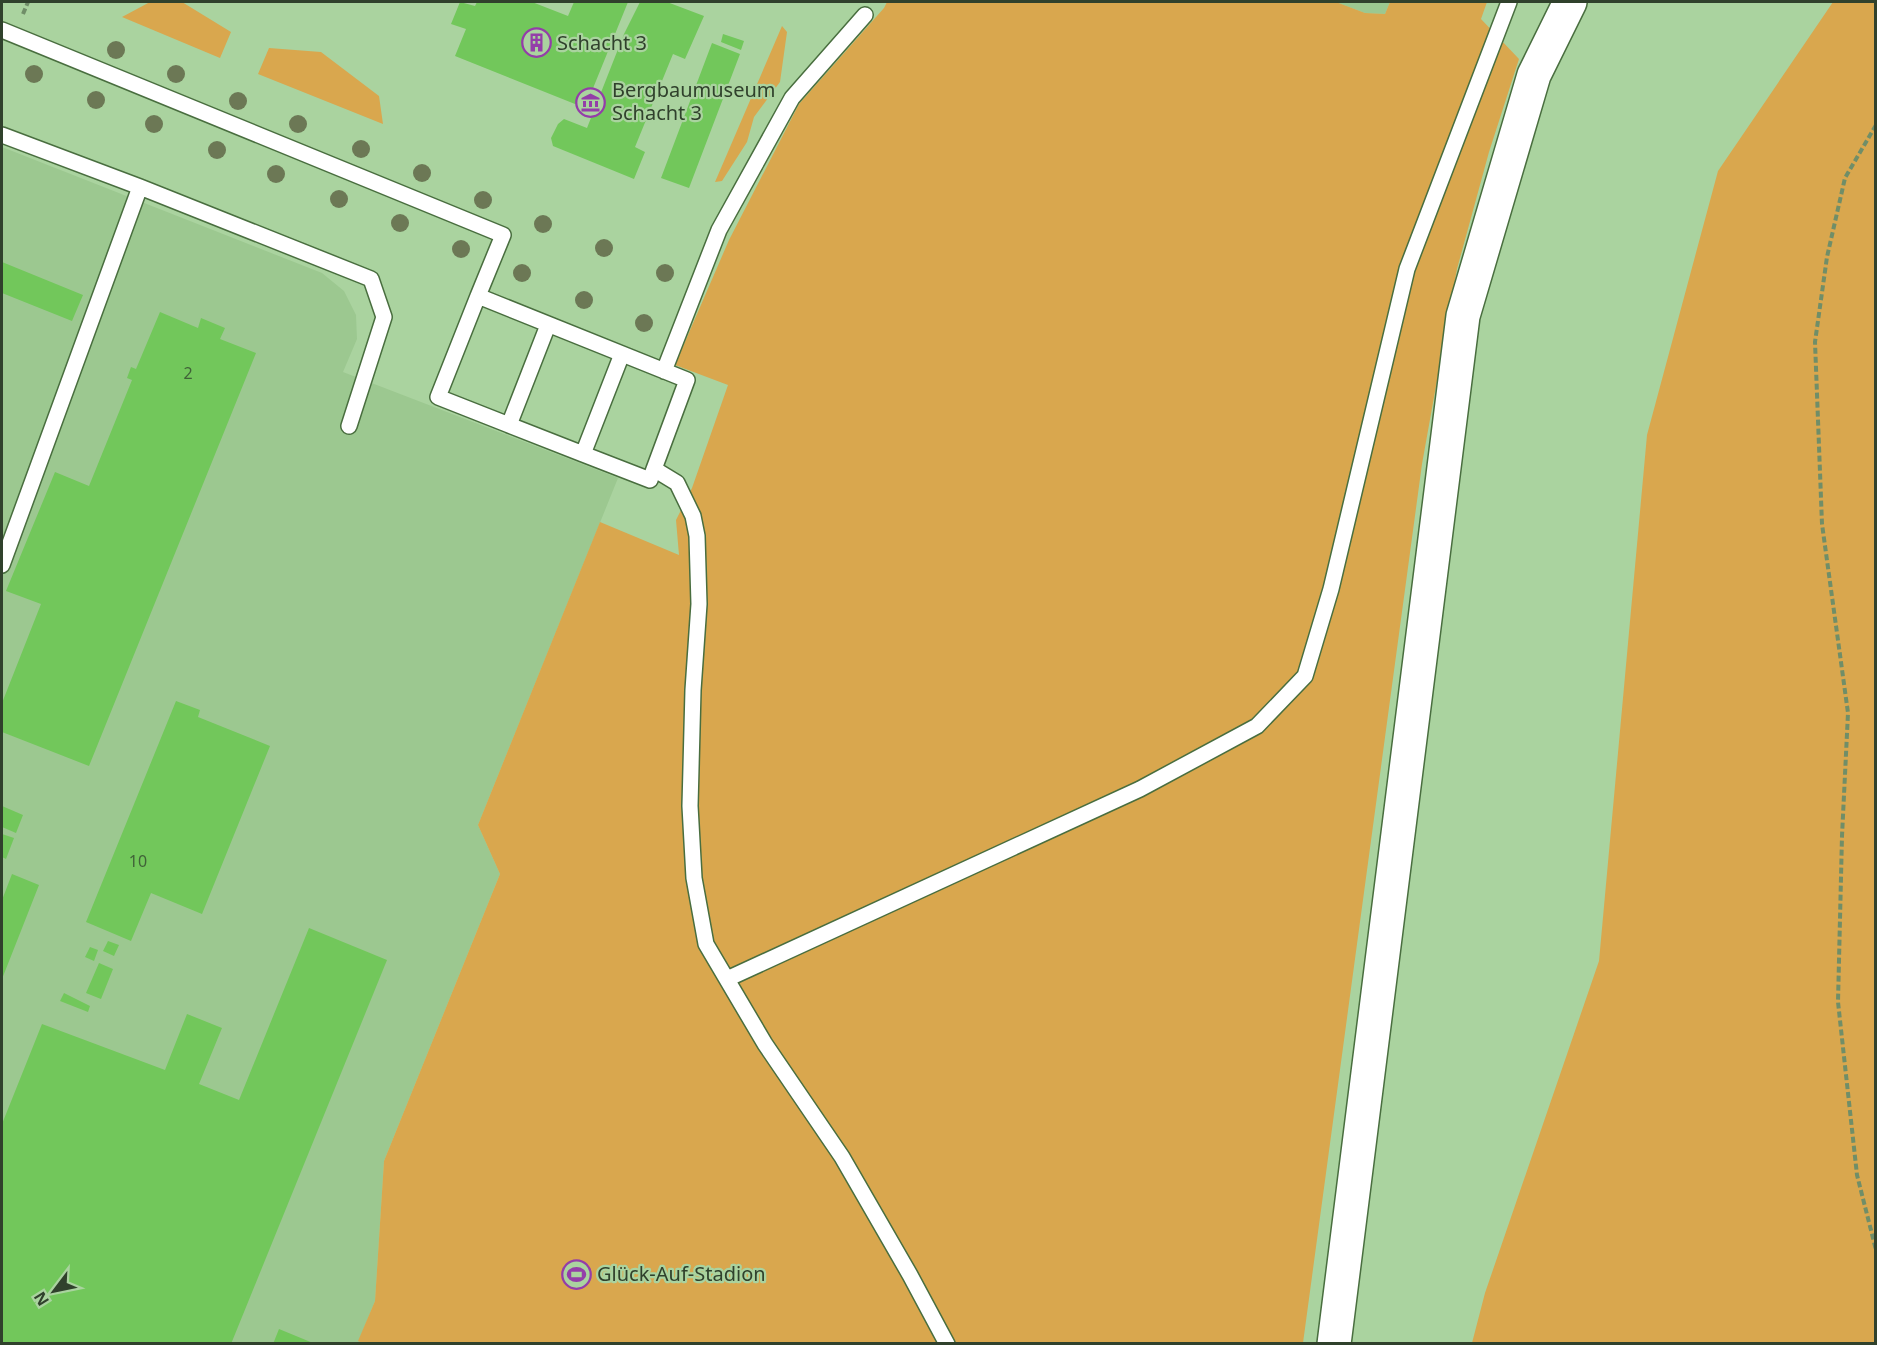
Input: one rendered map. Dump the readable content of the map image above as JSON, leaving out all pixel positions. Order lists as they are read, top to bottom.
{
  "places": {
    "building": ["Schacht 3"],
    "museum": ["Bergbaumuseum Schacht 3"],
    "sports": ["Glück-Auf-Stadion"]
  },
  "house_numbers": ["2", "10"],
  "north": "bottom left"
}
